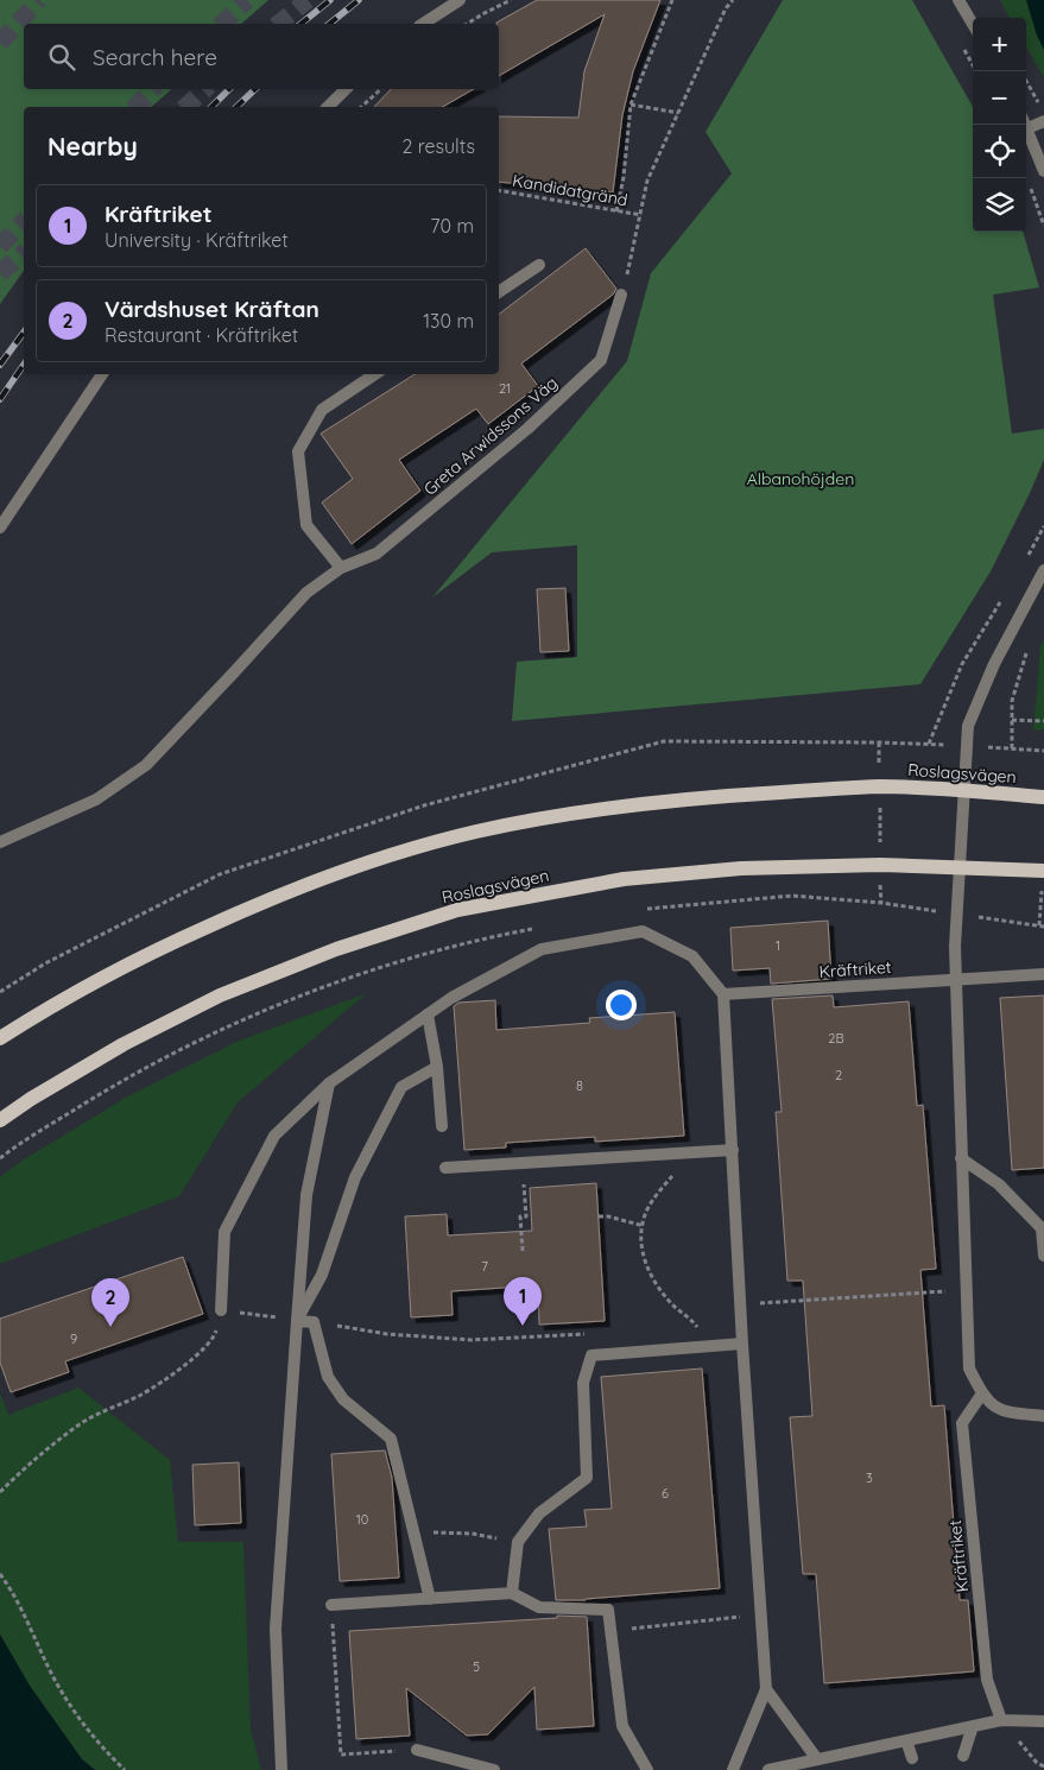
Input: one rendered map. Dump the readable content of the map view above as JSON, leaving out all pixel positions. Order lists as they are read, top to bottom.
{
  "streets": {
    "main road": ["Roslagsvägen"],
    "street": ["Greta Arwidssons Väg", "Kräftriket"],
    "path": ["Kandidatgränd"]
  },
  "parks": ["Albanohöjden"],
  "house_numbers": [
    "21",
    "1",
    "2B",
    "2",
    "8",
    "7",
    "9",
    "3",
    "6",
    "10",
    "5"
  ],
  "page": {
    "map_buttons": ["+", "−"],
    "search": "Search here",
    "heading": ["Nearby", "2 results"],
    "list": [
      {
        "mark": "1",
        "name": "Kräftriket",
        "note": "University · Kräftriket",
        "value": "70 m"
      },
      {
        "mark": "2",
        "name": "Värdshuset Kräftan",
        "note": "Restaurant · Kräftriket",
        "value": "130 m"
      }
    ],
    "pins": ["1", "2"]
  }
}
